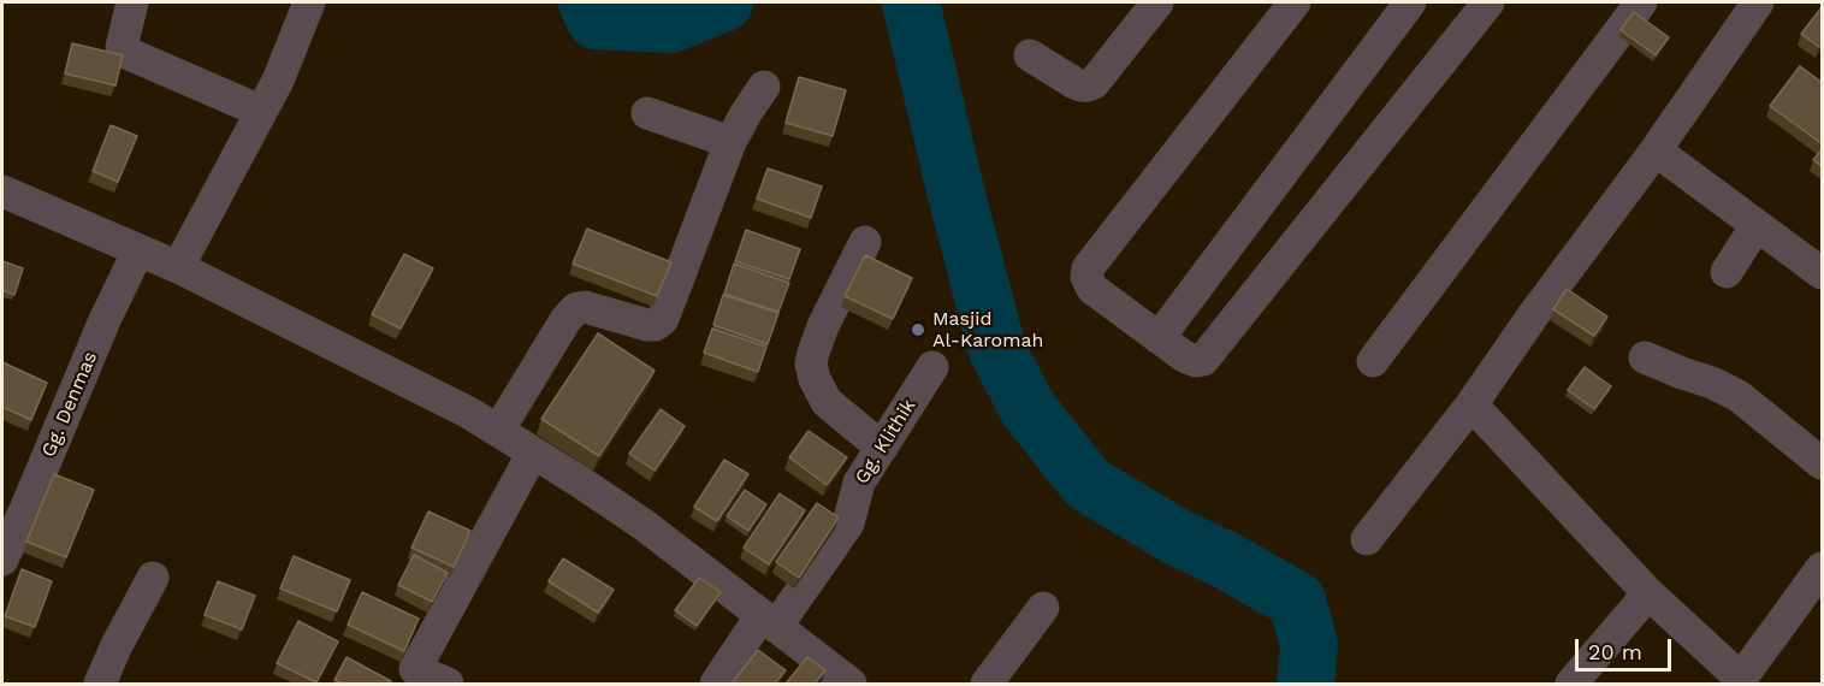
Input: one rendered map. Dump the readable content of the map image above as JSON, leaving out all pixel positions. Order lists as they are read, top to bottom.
{
  "streets": {
    "street": ["Gg. Denmas", "Gg. Klithik"]
  },
  "places": ["Masjid Al-Karomah"],
  "scale_bar": "20 m"
}
